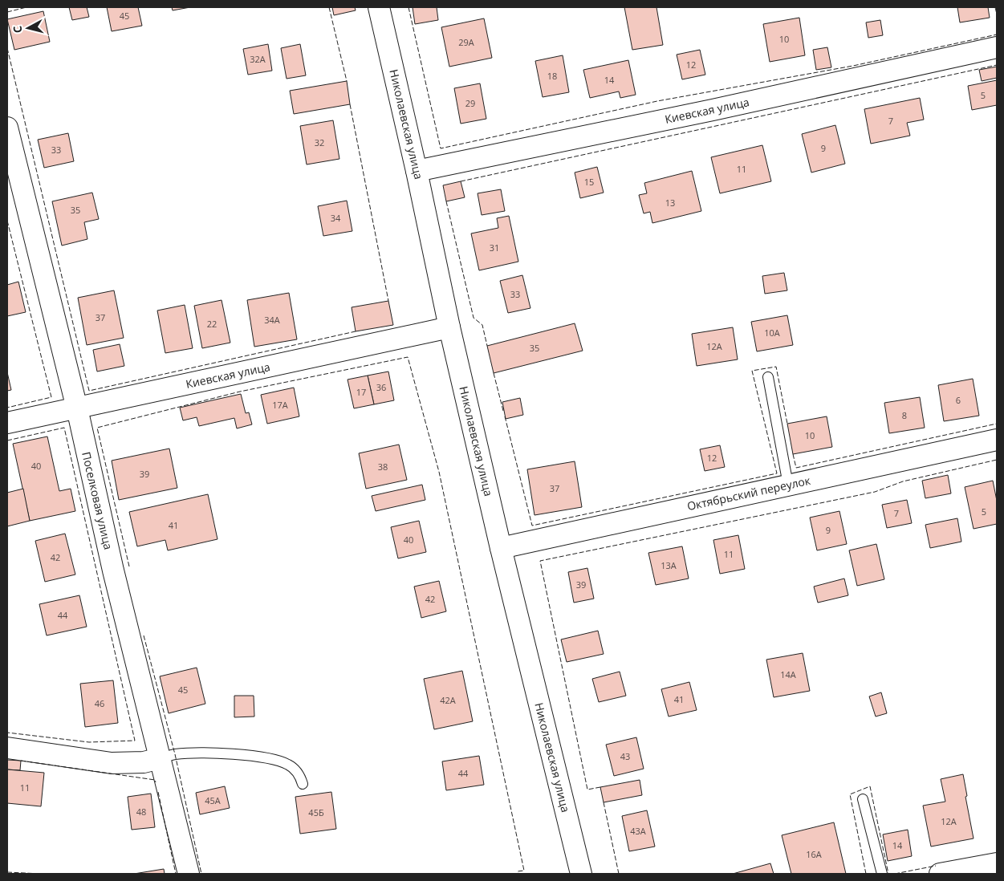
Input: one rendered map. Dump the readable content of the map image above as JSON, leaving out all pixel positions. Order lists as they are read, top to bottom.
{
  "streets": {
    "street": [
      "Киевская улица",
      "Николаевская улица",
      "Октябрьский переулок",
      "Поселковая улица"
    ]
  },
  "crossings": [
    ["Киевская улица", "Николаевская улица"],
    ["Киевская улица", "Поселковая улица"],
    ["Николаевская улица", "Октябрьский переулок"]
  ],
  "house_numbers": [
    "45",
    "10",
    "29А",
    "32А",
    "12",
    "18",
    "14",
    "5",
    "29",
    "7",
    "32",
    "9",
    "33",
    "11",
    "15",
    "13",
    "35",
    "34",
    "31",
    "33",
    "37",
    "34А",
    "22",
    "10А",
    "12А",
    "35",
    "36",
    "17",
    "6",
    "17А",
    "8",
    "10",
    "12",
    "40",
    "38",
    "39",
    "37",
    "5",
    "7",
    "41",
    "9",
    "40",
    "11",
    "42",
    "13А",
    "39",
    "42",
    "44",
    "14А",
    "45",
    "41",
    "42А",
    "46",
    "43",
    "44",
    "11",
    "45А",
    "48",
    "45Б",
    "12А",
    "43А",
    "14",
    "16А"
  ],
  "north": "left"
}
